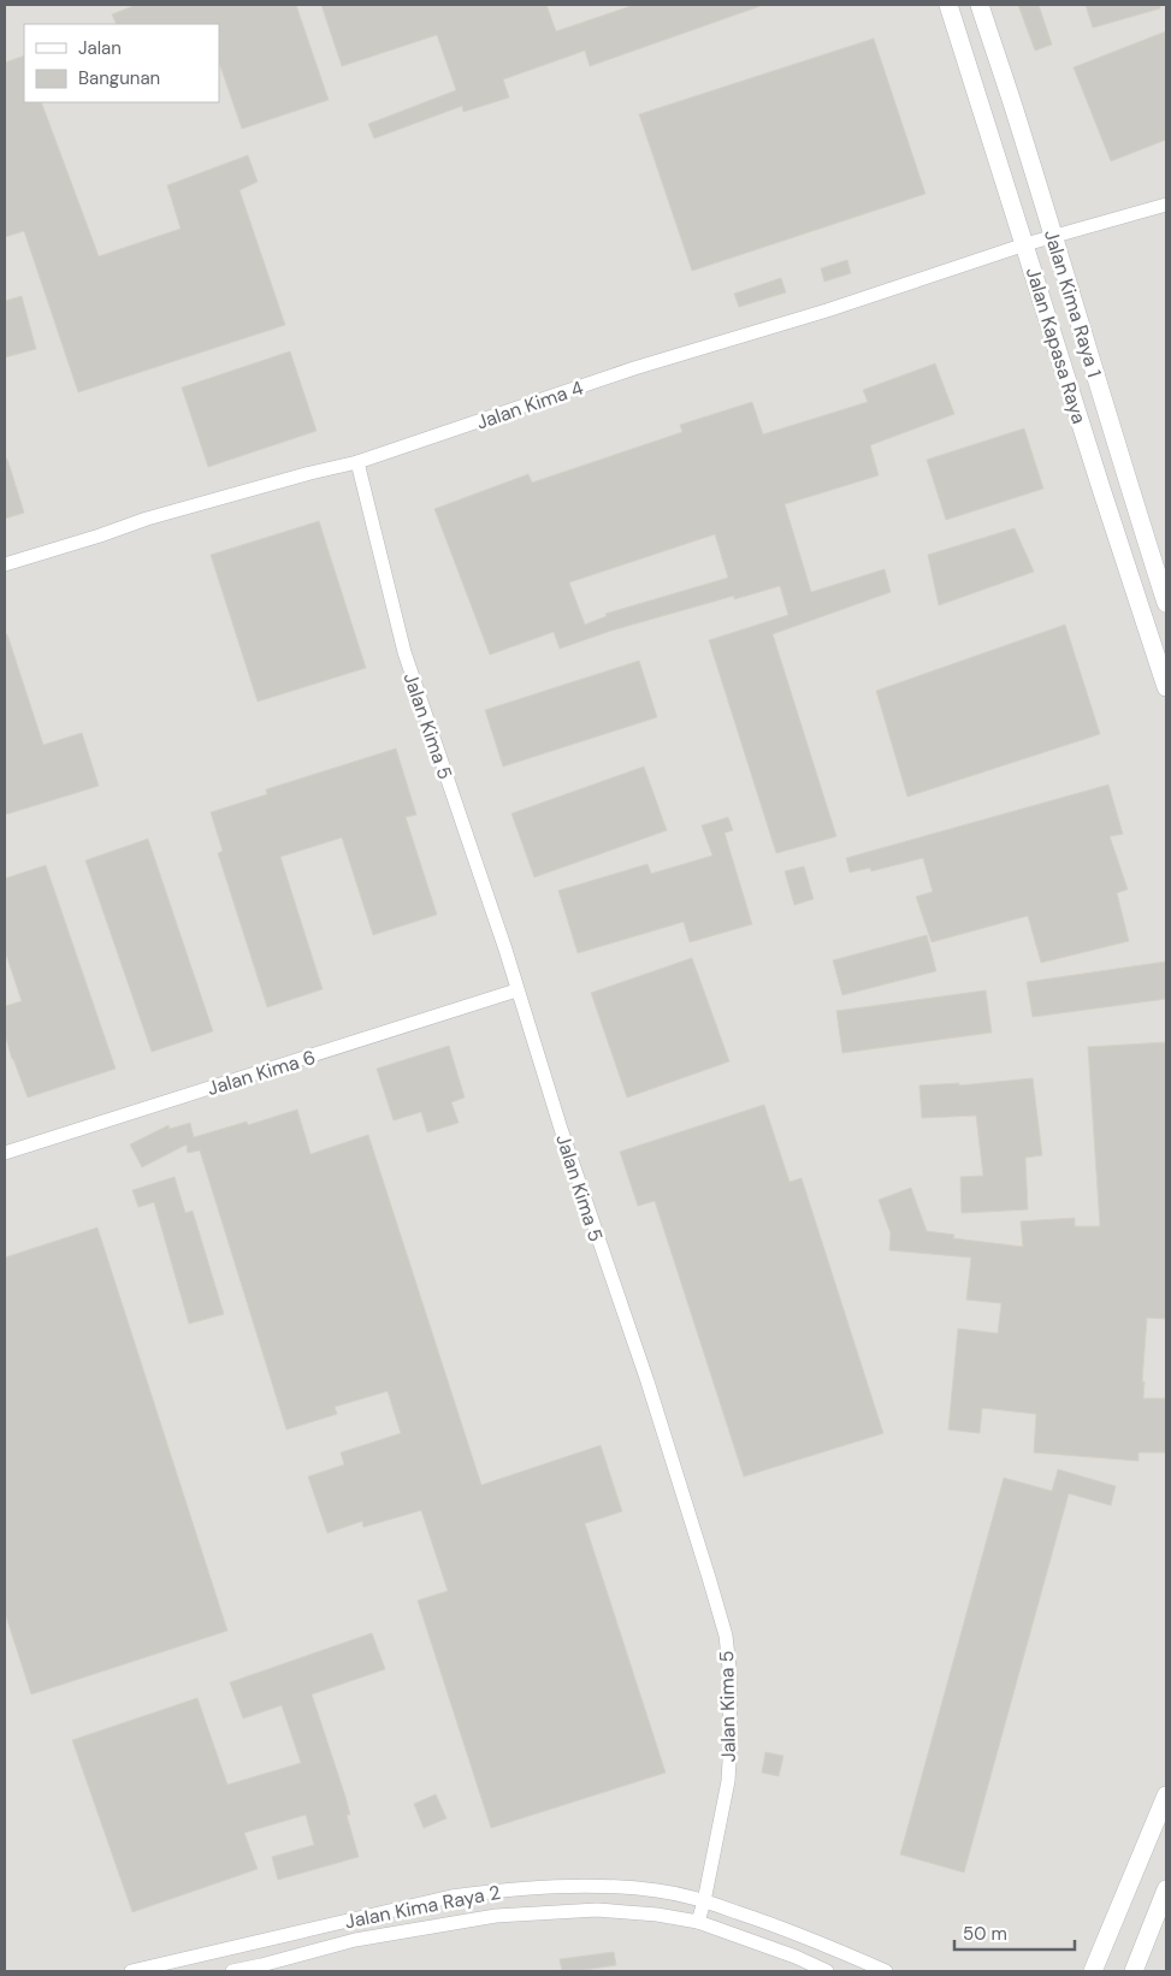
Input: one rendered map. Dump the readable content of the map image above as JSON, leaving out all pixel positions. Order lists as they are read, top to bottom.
{
  "streets": {
    "main road": ["Jalan Kima Raya 1", "Jalan Kapasa Raya"],
    "street": [
      "Jalan Kima 4",
      "Jalan Kima 5",
      "Jalan Kima 6",
      "Jalan Kima Raya 2"
    ]
  },
  "crossings": [
    ["Jalan Kima Raya 1", "Jalan Kima 4"],
    ["Jalan Kapasa Raya", "Jalan Kima 4"],
    ["Jalan Kima 4", "Jalan Kima 5"],
    ["Jalan Kima 5", "Jalan Kima 6"],
    ["Jalan Kima 5", "Jalan Kima Raya 2"]
  ],
  "legend": ["Jalan", "Bangunan"],
  "scale_bar": "50 m"
}
